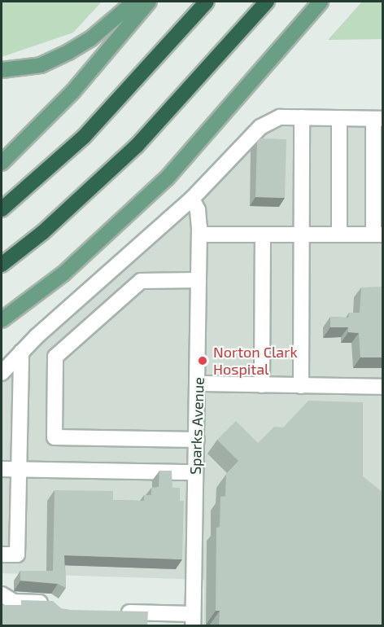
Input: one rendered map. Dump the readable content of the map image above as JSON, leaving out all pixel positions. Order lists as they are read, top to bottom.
{
  "streets": {
    "street": ["Sparks Avenue"]
  },
  "places": ["Norton Clark Hospital"]
}
